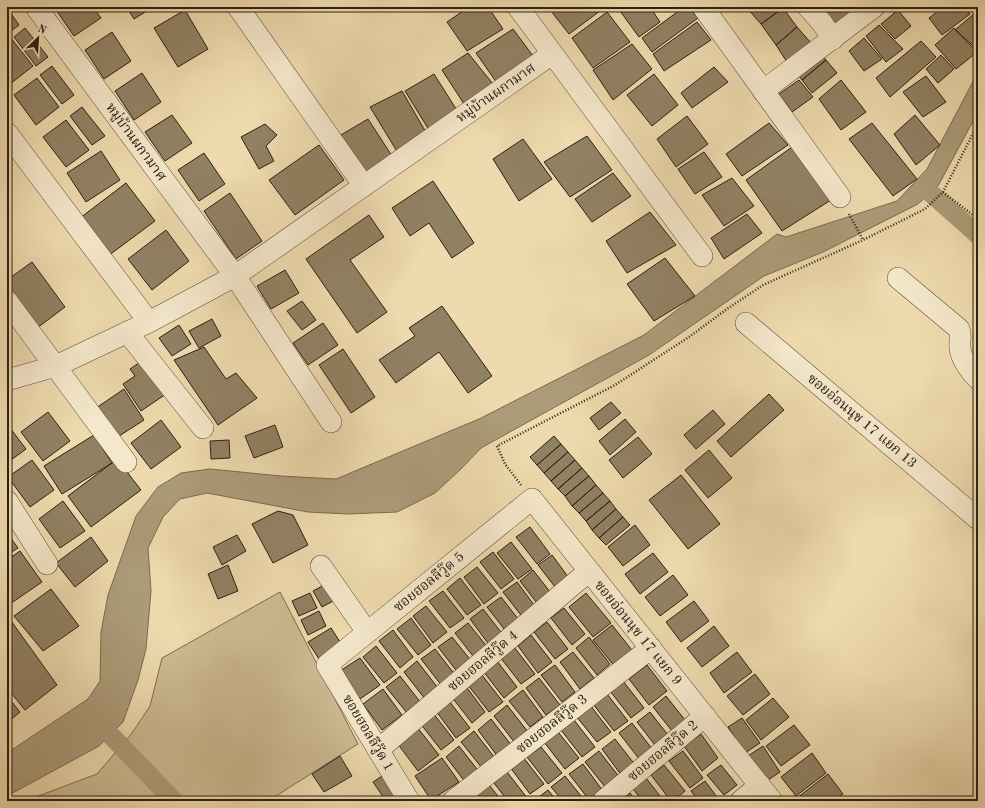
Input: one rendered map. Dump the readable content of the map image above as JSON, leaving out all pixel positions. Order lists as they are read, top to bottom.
{
  "streets": {
    "street": [
      "หมู่บ้านผกามาศ",
      "ซอยอ่อนนุช 17 แยก 13",
      "ซอยฮอลลีวู๊ด 5",
      "ซอยอ่อนนุช 17 แยก 9",
      "ซอยฮอลลีวู๊ด 4",
      "ซอยฮอลลีวู๊ด 3",
      "ซอยฮอลลีวู๊ด 1",
      "ซอยฮอลลีวู๊ด 2"
    ]
  },
  "crossings": [
    ["ซอยฮอลลีวู๊ด 5", "ซอยอ่อนนุช 17 แยก 9"],
    ["ซอยฮอลลีวู๊ด 5", "ซอยฮอลลีวู๊ด 1"],
    ["ซอยอ่อนนุช 17 แยก 9", "ซอยฮอลลีวู๊ด 4"],
    ["ซอยอ่อนนุช 17 แยก 9", "ซอยฮอลลีวู๊ด 3"],
    ["ซอยอ่อนนุช 17 แยก 9", "ซอยฮอลลีวู๊ด 2"],
    ["ซอยฮอลลีวู๊ด 4", "ซอยฮอลลีวู๊ด 1"]
  ],
  "north": "top right"
}
